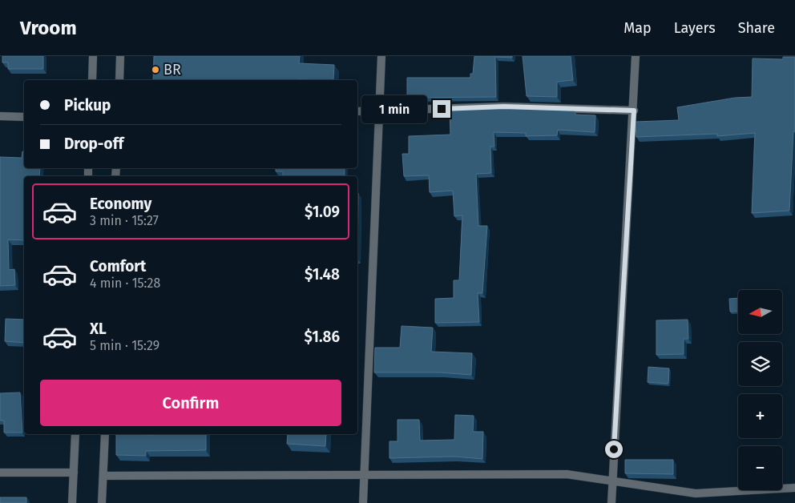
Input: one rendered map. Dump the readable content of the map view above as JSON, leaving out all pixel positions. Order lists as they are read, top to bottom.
{
  "places": ["BR"],
  "north": "left",
  "page": {
    "header": "Vroom",
    "nav": ["Map", "Layers", "Share"],
    "banner": ["Pickup", "Drop-off"],
    "bubble": "1 min",
    "list": [
      {
        "name": "Economy",
        "note": "3 min · 15:27",
        "value": "$1.09"
      },
      {
        "name": "Comfort",
        "note": "4 min · 15:28",
        "value": "$1.48"
      },
      {
        "name": "XL",
        "note": "5 min · 15:29",
        "value": "$1.86"
      }
    ],
    "map_buttons": ["+", "−"],
    "buttons": "Confirm"
  }
}
